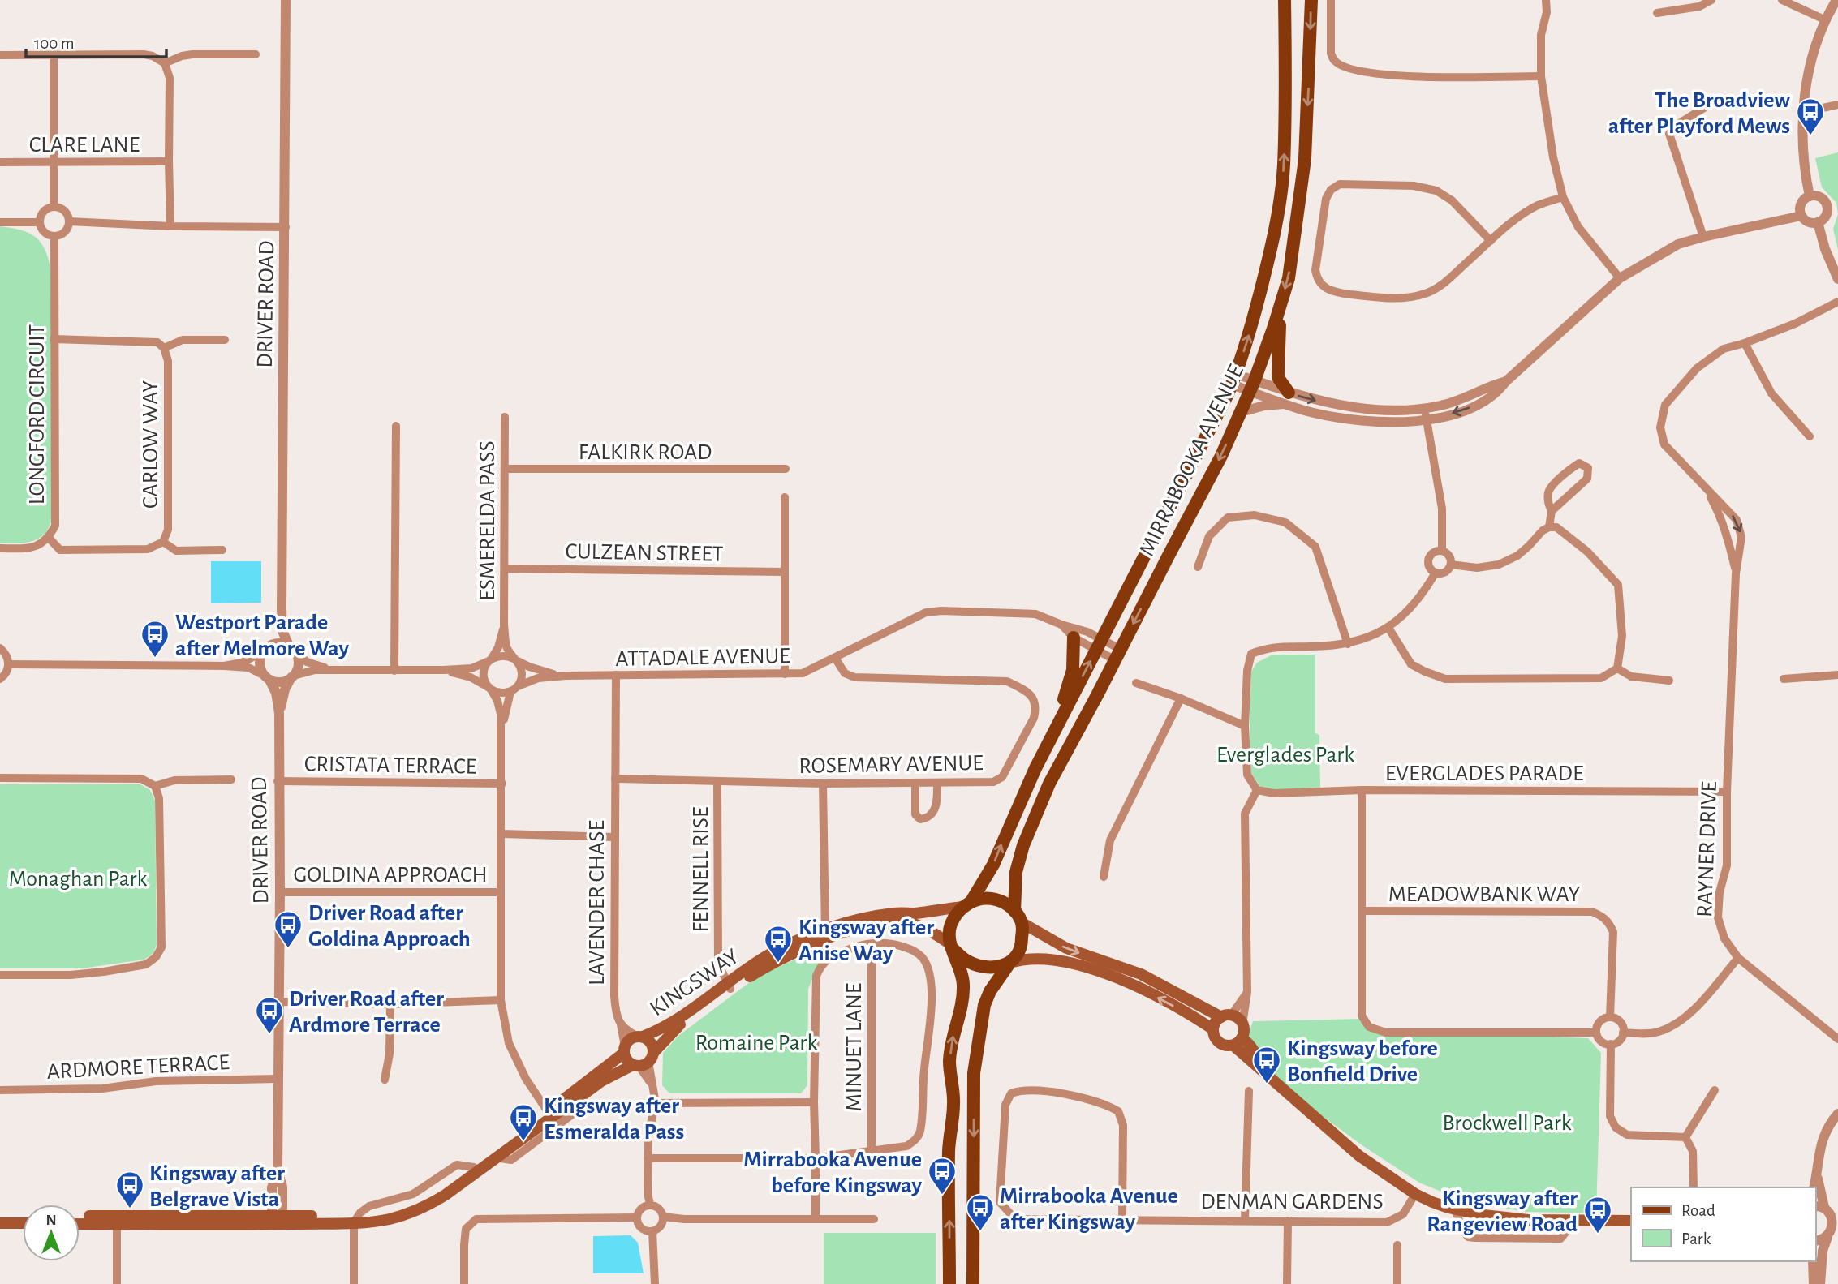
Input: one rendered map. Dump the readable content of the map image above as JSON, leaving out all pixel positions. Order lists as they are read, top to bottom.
{
  "streets": {
    "main road": ["MIRRABOOKA AVENUE", "KINGSWAY"],
    "street": [
      "CLARE LANE",
      "DRIVER ROAD",
      "LONGFORD CIRCUIT",
      "CARLOW WAY",
      "FALKIRK ROAD",
      "ESMERELDA PASS",
      "CULZEAN STREET",
      "ATTADALE AVENUE",
      "ROSEMARY AVENUE",
      "CRISTATA TERRACE",
      "EVERGLADES PARADE",
      "RAYNER DRIVE",
      "FENNELL RISE",
      "GOLDINA APPROACH",
      "MEADOWBANK WAY",
      "LAVENDER CHASE",
      "MINUET LANE",
      "ARDMORE TERRACE",
      "DENMAN GARDENS"
    ]
  },
  "crossings": [
    ["DRIVER ROAD", "CRISTATA TERRACE"],
    ["DRIVER ROAD", "GOLDINA APPROACH"],
    ["DRIVER ROAD", "KINGSWAY"],
    ["DRIVER ROAD", "ARDMORE TERRACE"],
    ["LONGFORD CIRCUIT", "CARLOW WAY"],
    ["FALKIRK ROAD", "ESMERELDA PASS"],
    ["MIRRABOOKA AVENUE", "ATTADALE AVENUE"],
    ["MIRRABOOKA AVENUE", "KINGSWAY"],
    ["ESMERELDA PASS", "CULZEAN STREET"],
    ["ESMERELDA PASS", "ATTADALE AVENUE"],
    ["ATTADALE AVENUE", "ROSEMARY AVENUE"],
    ["ATTADALE AVENUE", "LAVENDER CHASE"],
    ["ROSEMARY AVENUE", "FENNELL RISE"],
    ["ROSEMARY AVENUE", "LAVENDER CHASE"],
    ["EVERGLADES PARADE", "RAYNER DRIVE"],
    ["FENNELL RISE", "KINGSWAY"],
    ["LAVENDER CHASE", "KINGSWAY"]
  ],
  "parks": [
    "Everglades Park",
    "Monaghan Park",
    "Romaine Park",
    "Brockwell Park"
  ],
  "places": {
    "bus stop": [
      "The Broadview after Playford Mews",
      "Westport Parade after Melmore Way",
      "Driver Road after Goldina Approach",
      "Kingsway after Anise Way",
      "Driver Road after Ardmore Terrace",
      "Kingsway before Bonfield Drive",
      "Kingsway after Esmeralda Pass",
      "Mirrabooka Avenue before Kingsway",
      "Kingsway after Belgrave Vista",
      "Mirrabooka Avenue after Kingsway",
      "Kingsway after Rangeview Road"
    ]
  },
  "legend": ["Road", "Park"],
  "scale_bar": "100 m",
  "north": "top"
}
